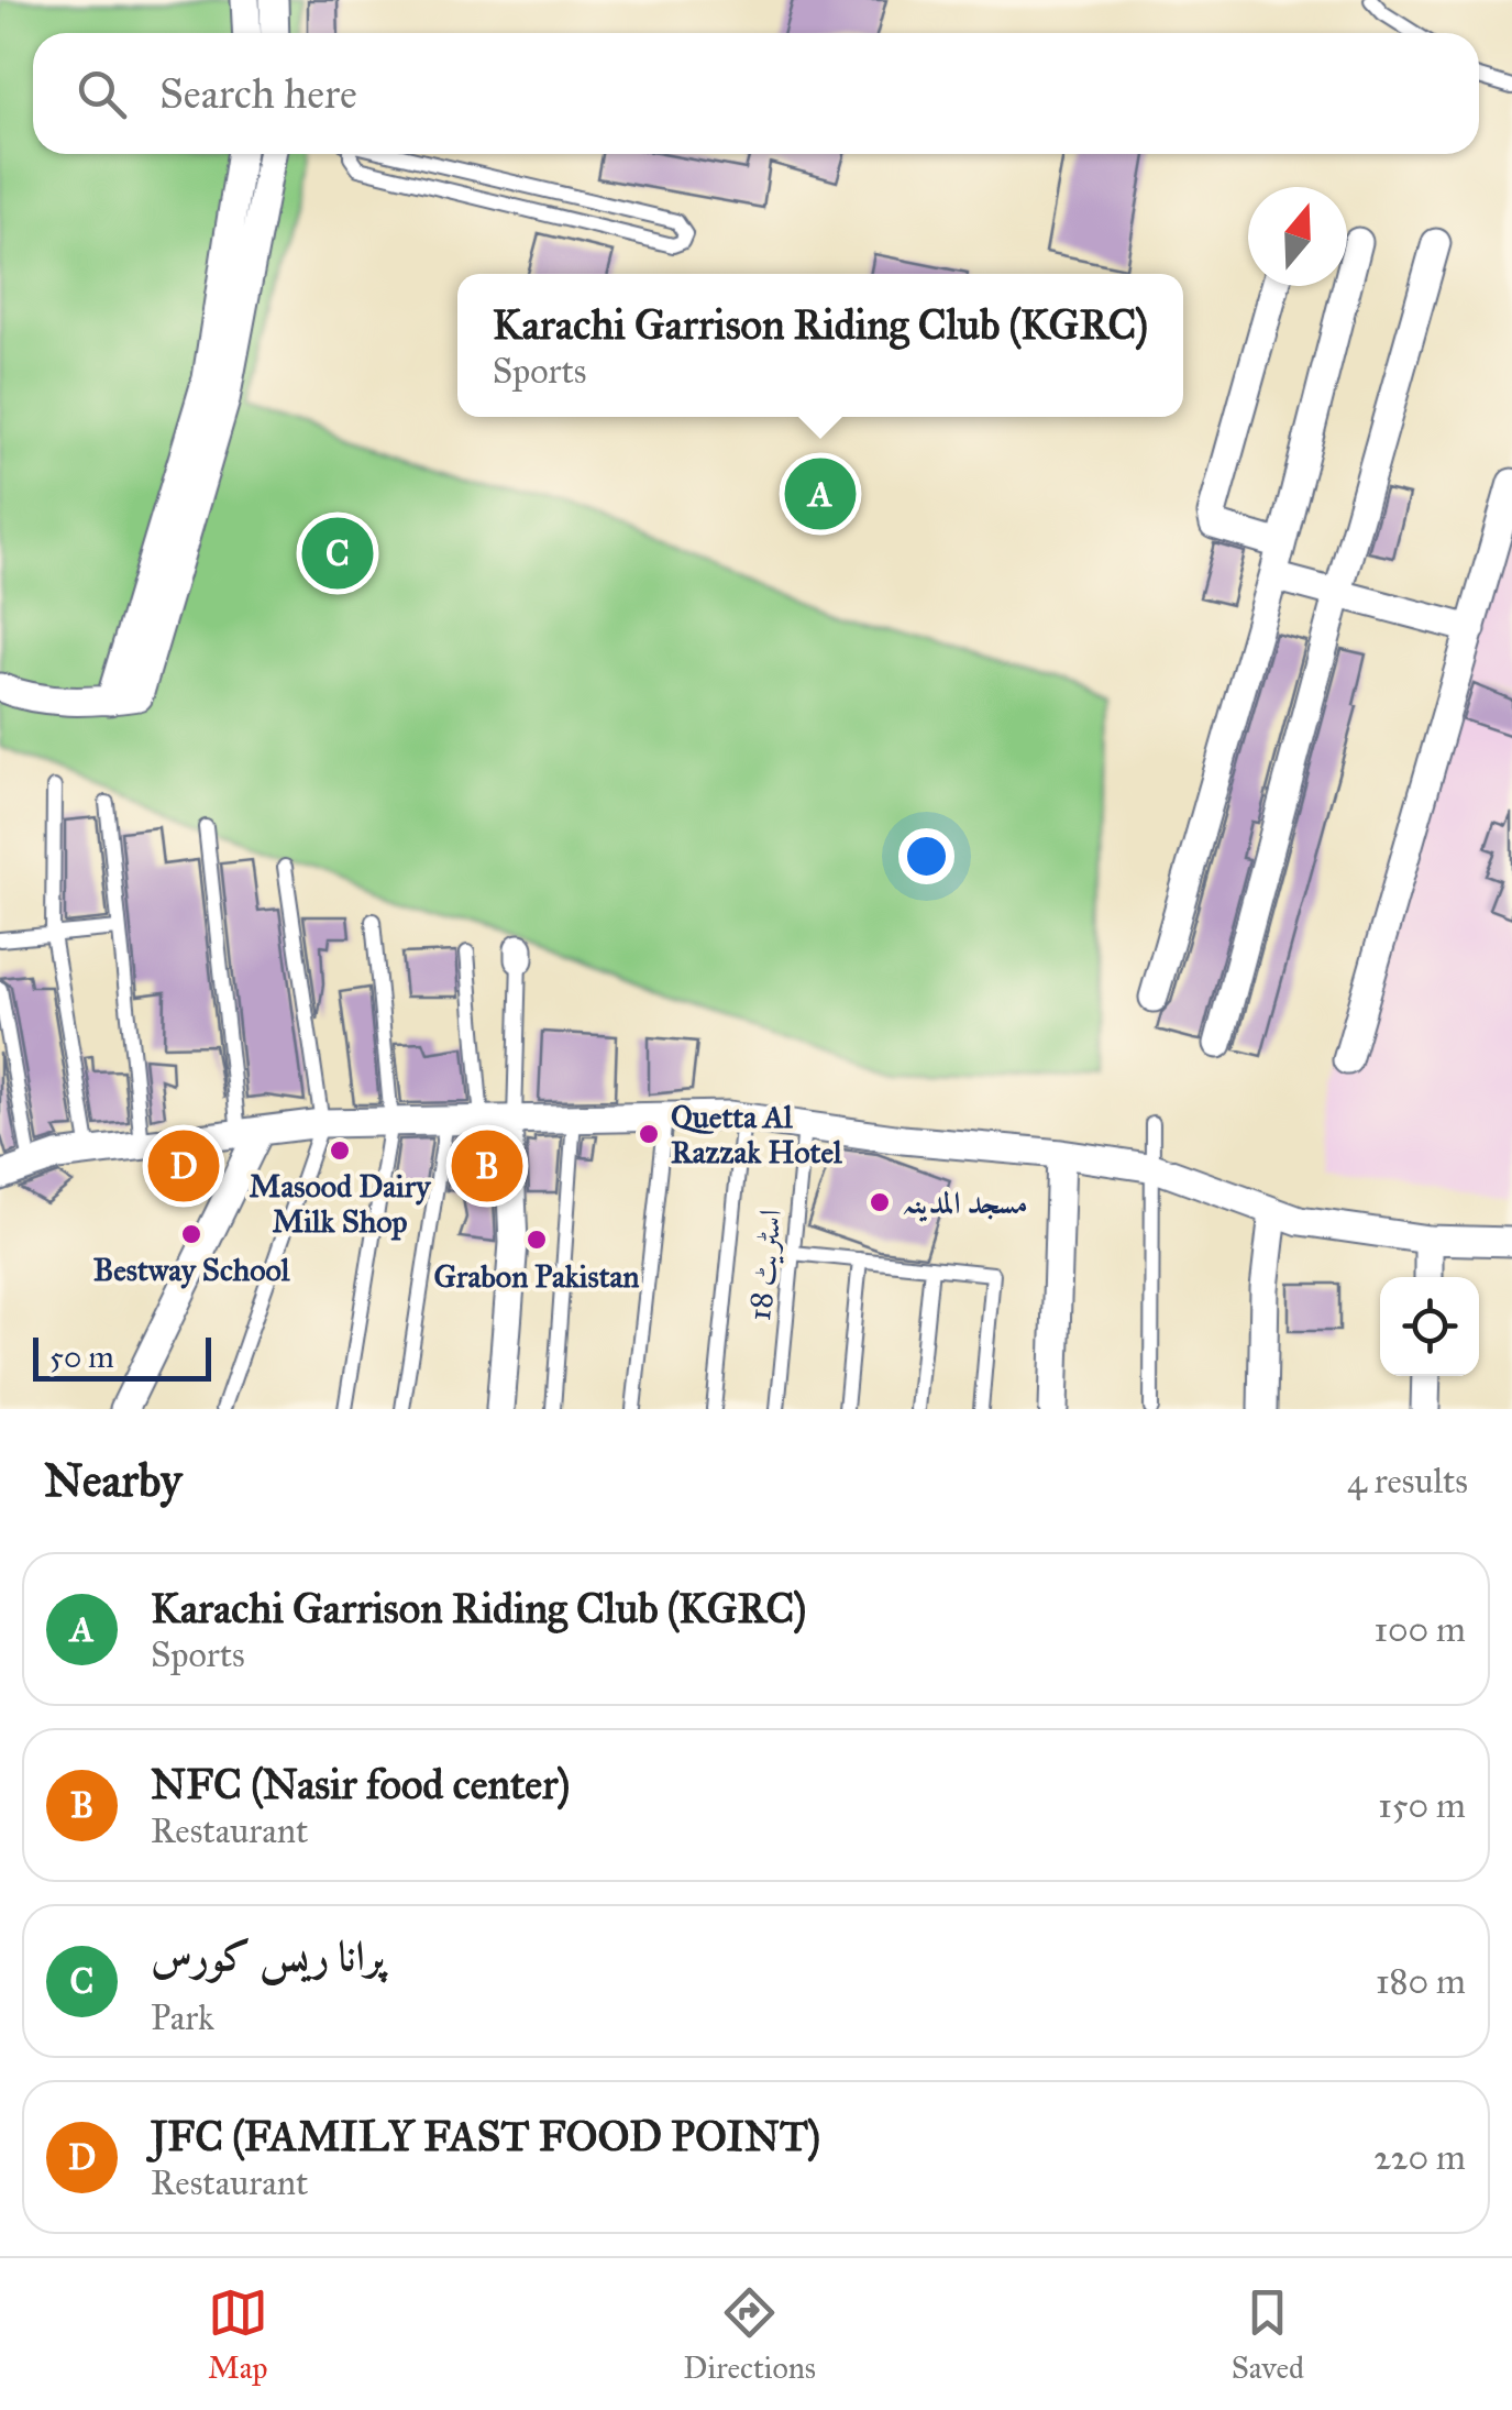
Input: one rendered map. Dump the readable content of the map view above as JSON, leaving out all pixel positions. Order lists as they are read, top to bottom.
{
  "streets": {
    "lane": ["اسٹریٹ 18"]
  },
  "places": [
    "Quetta Al Razzak Hotel",
    "Masood Dairy Milk Shop",
    "مسجد المدینہ",
    "Bestway School",
    "Grabon Pakistan"
  ],
  "scale_bar": "50 m",
  "north": "top",
  "page": {
    "search": "Search here",
    "popup": ["Karachi Garrison Riding Club (KGRC)", "Sports"],
    "pins": [
      "A",
      "C",
      "B",
      "D"
    ],
    "scale": "50 m",
    "heading": ["Nearby", "4 results"],
    "list": [
      {
        "mark": "A",
        "name": "Karachi Garrison Riding Club (KGRC)",
        "note": "Sports",
        "value": "100 m"
      },
      {
        "mark": "B",
        "name": "NFC (Nasir food center)",
        "note": "Restaurant",
        "value": "150 m"
      },
      {
        "mark": "C",
        "name": "پرانا ریس کورس",
        "note": "Park",
        "value": "180 m"
      },
      {
        "mark": "D",
        "name": "JFC (FAMILY FAST FOOD POINT)",
        "note": "Restaurant",
        "value": "220 m"
      }
    ],
    "nav": ["Map", "Directions", "Saved"]
  }
}
